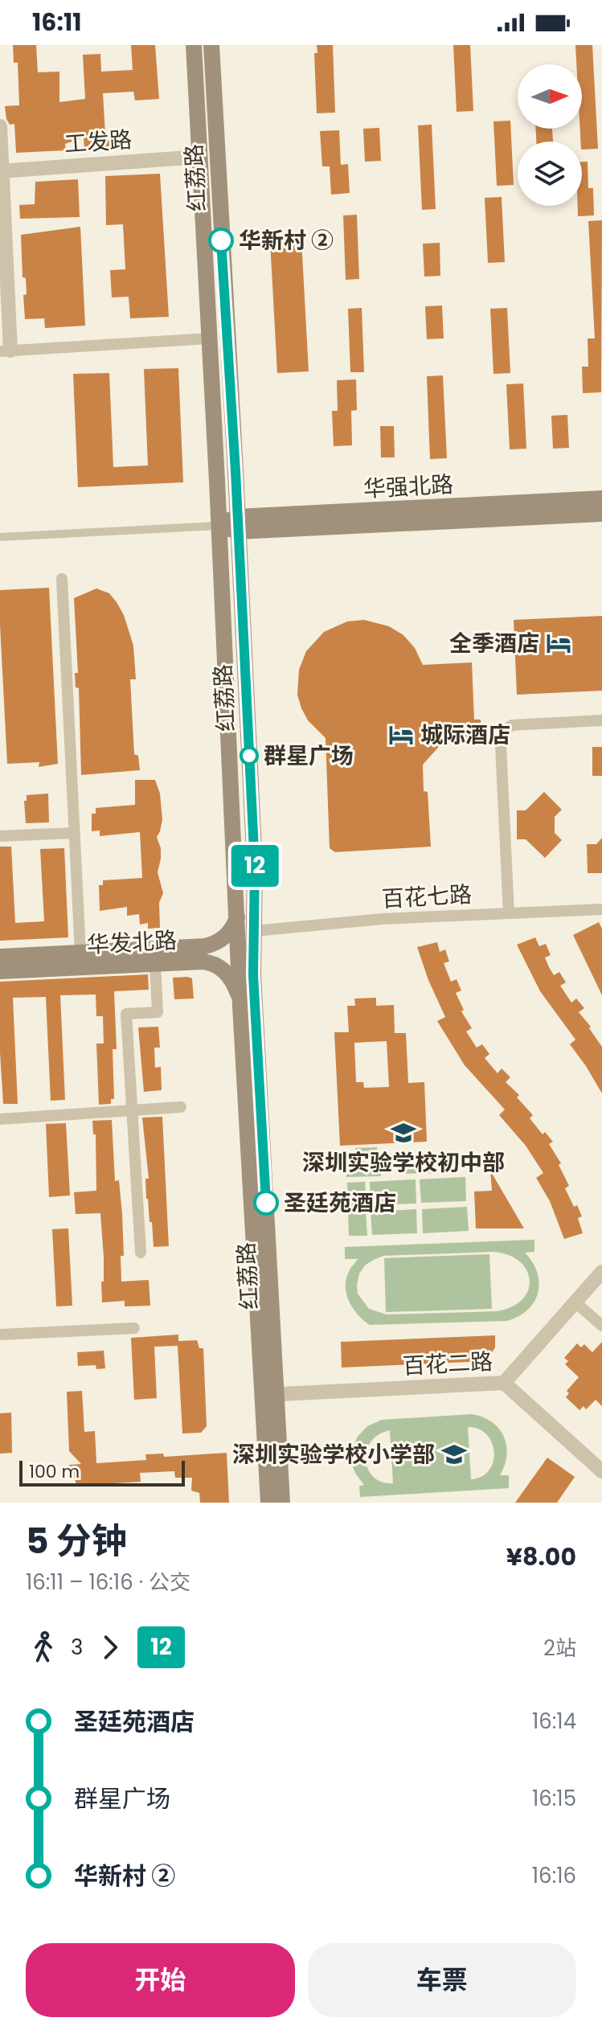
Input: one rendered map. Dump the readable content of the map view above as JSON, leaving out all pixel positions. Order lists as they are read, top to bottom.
{
  "streets": {
    "main road": ["红荔路", "华强北路", "华发北路"],
    "street": ["工发路", "百花七路", "百花二路"]
  },
  "crossings": [
    ["工发路", "红荔路"],
    ["红荔路", "华强北路"],
    ["红荔路", "百花七路"],
    ["红荔路", "华发北路"],
    ["红荔路", "百花二路"]
  ],
  "places": {
    "other": ["华新村 ②", "群星广场", "圣廷苑酒店"],
    "hotel": ["全季酒店", "城际酒店"],
    "school or university": ["深圳实验学校初中部", "深圳实验学校小学部"]
  },
  "lines": ["bus line 12"],
  "scale_bar": "100 m",
  "north": "right",
  "page": {
    "status": "16:11",
    "on_map": "12",
    "scale": "100 m",
    "heading": ["5 分钟", "16:11 – 16:16 · 公交", "¥8.00"],
    "legs": ["3", "12", "2站"],
    "list": [
      {
        "name": "圣廷苑酒店",
        "value": "16:14"
      },
      {
        "name": "群星广场",
        "value": "16:15"
      },
      {
        "name": "华新村 ②",
        "value": "16:16"
      }
    ],
    "buttons": ["开始", "车票"]
  }
}
